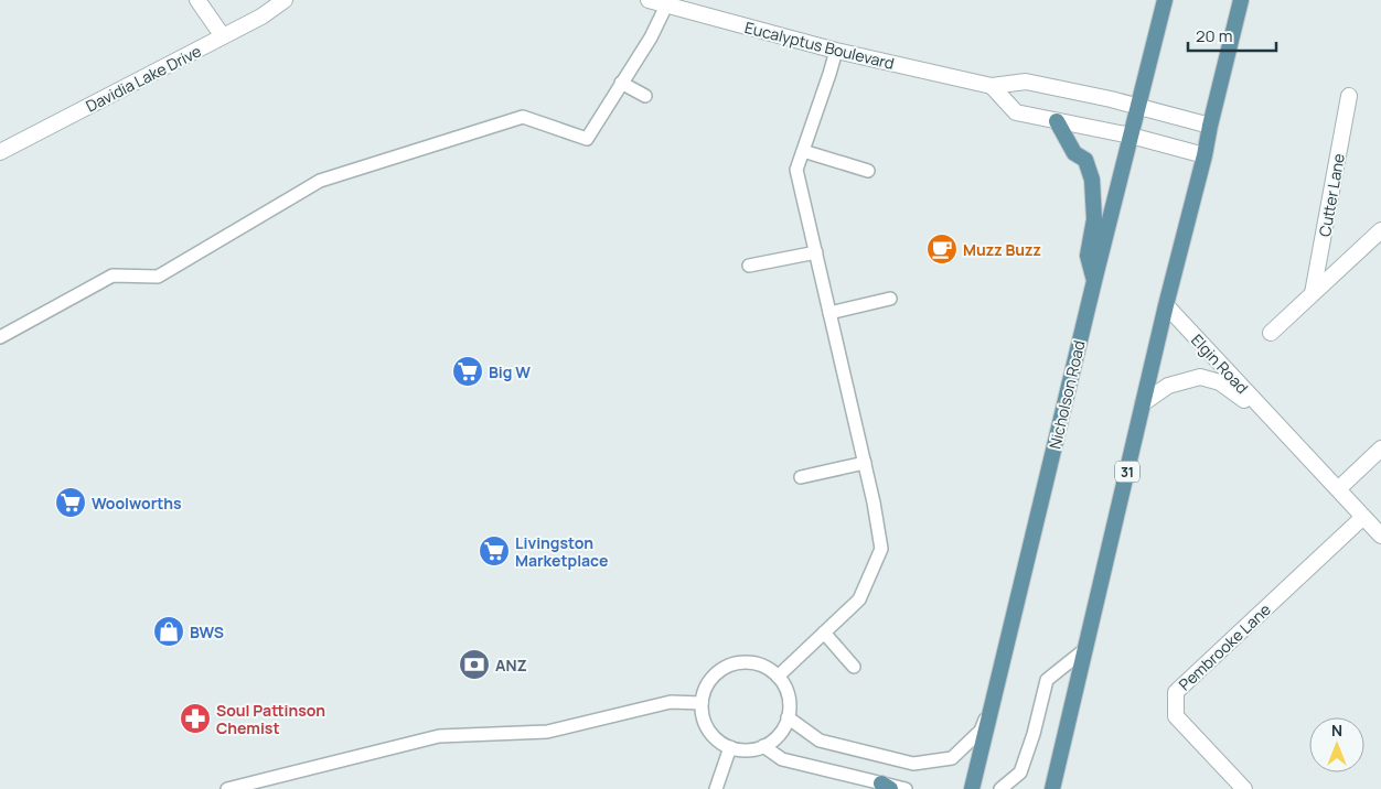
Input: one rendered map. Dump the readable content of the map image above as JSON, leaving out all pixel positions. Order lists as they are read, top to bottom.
{
  "streets": {
    "main road": ["Nicholson Road", "31"],
    "street": [
      "Eucalyptus Boulevard",
      "Davidia Lake Drive",
      "Cutter Lane",
      "Elgin Road",
      "Pembrooke Lane"
    ]
  },
  "crossings": [
    ["Eucalyptus Boulevard", "Nicholson Road"],
    ["Eucalyptus Boulevard", "31"],
    ["Elgin Road", "31"],
    ["Elgin Road", "Pembrooke Lane"]
  ],
  "places": {
    "cafe": ["Muzz Buzz"],
    "supermarket": ["Big W", "Woolworths", "Livingston Marketplace"],
    "shop": ["BWS"],
    "bank": ["ANZ"],
    "pharmacy": ["Soul Pattinson Chemist"]
  },
  "scale_bar": "20 m",
  "north": "top"
}
